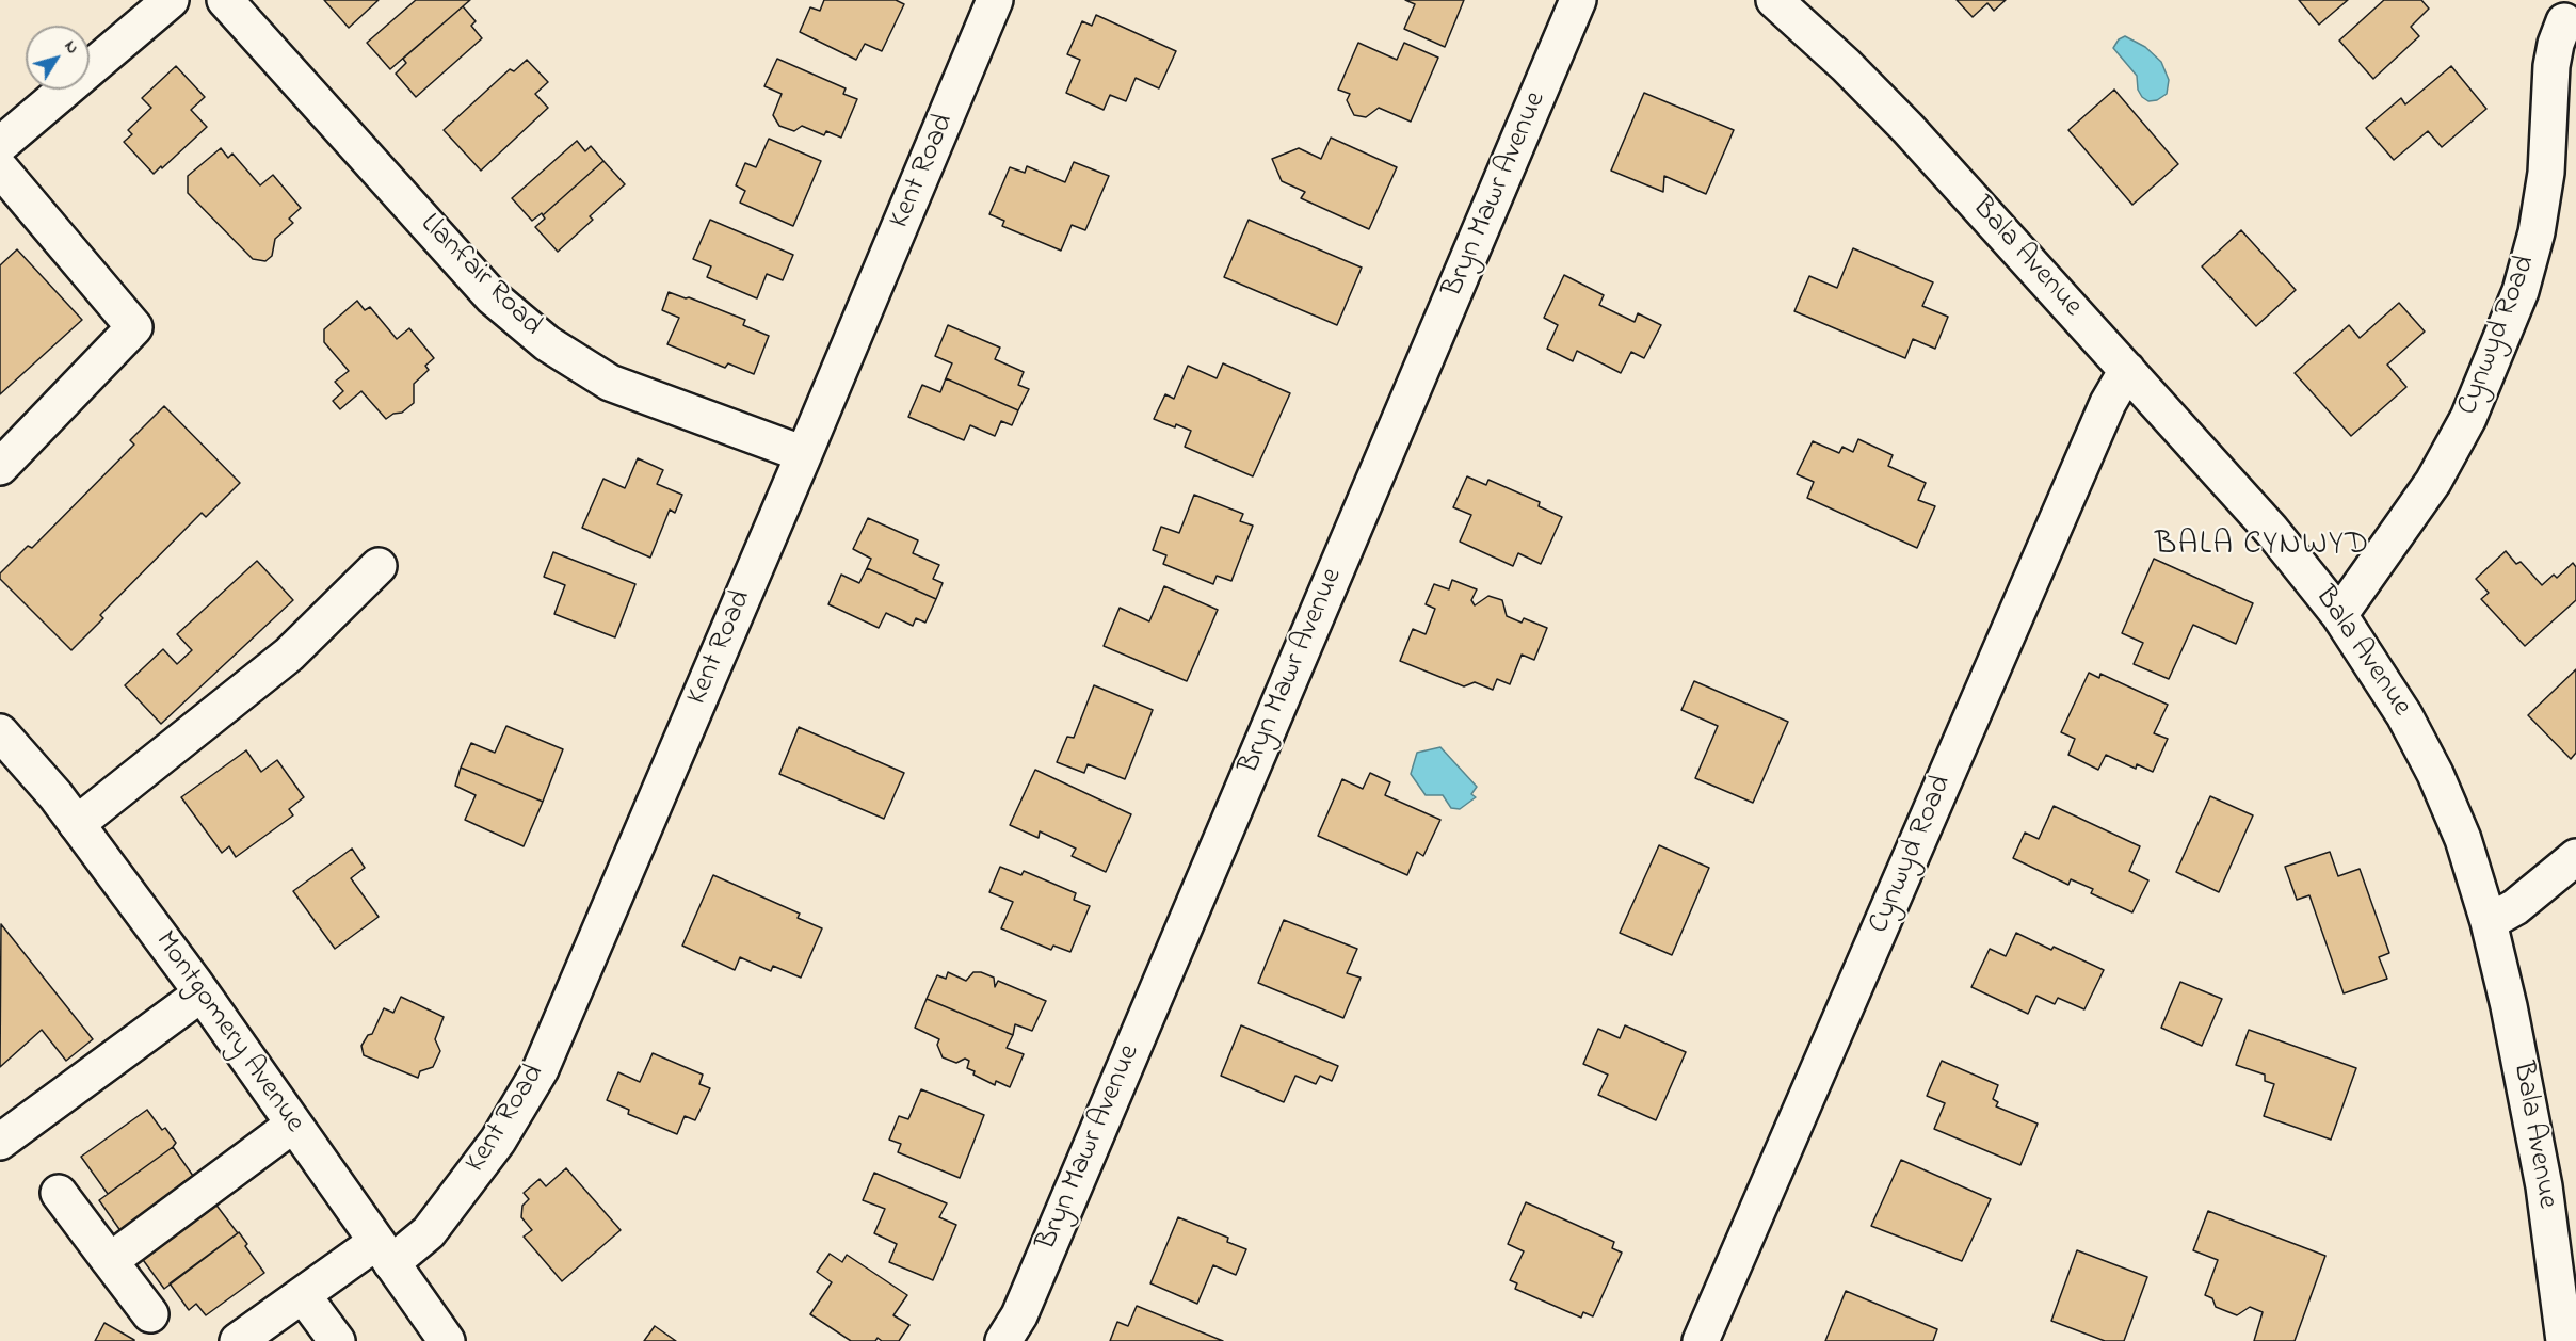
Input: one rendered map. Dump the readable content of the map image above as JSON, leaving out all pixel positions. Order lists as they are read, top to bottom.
{
  "streets": {
    "street": [
      "Kent Road",
      "Bryn Mawr Avenue",
      "Bala Avenue",
      "Llanfair Road",
      "Cynwyd Road",
      "Montgomery Avenue"
    ]
  },
  "crossings": [
    ["Kent Road", "Llanfair Road"],
    ["Kent Road", "Montgomery Avenue"],
    ["Bala Avenue", "Cynwyd Road"]
  ],
  "districts": ["BALA CYNWYD"],
  "north": "top right"
}
